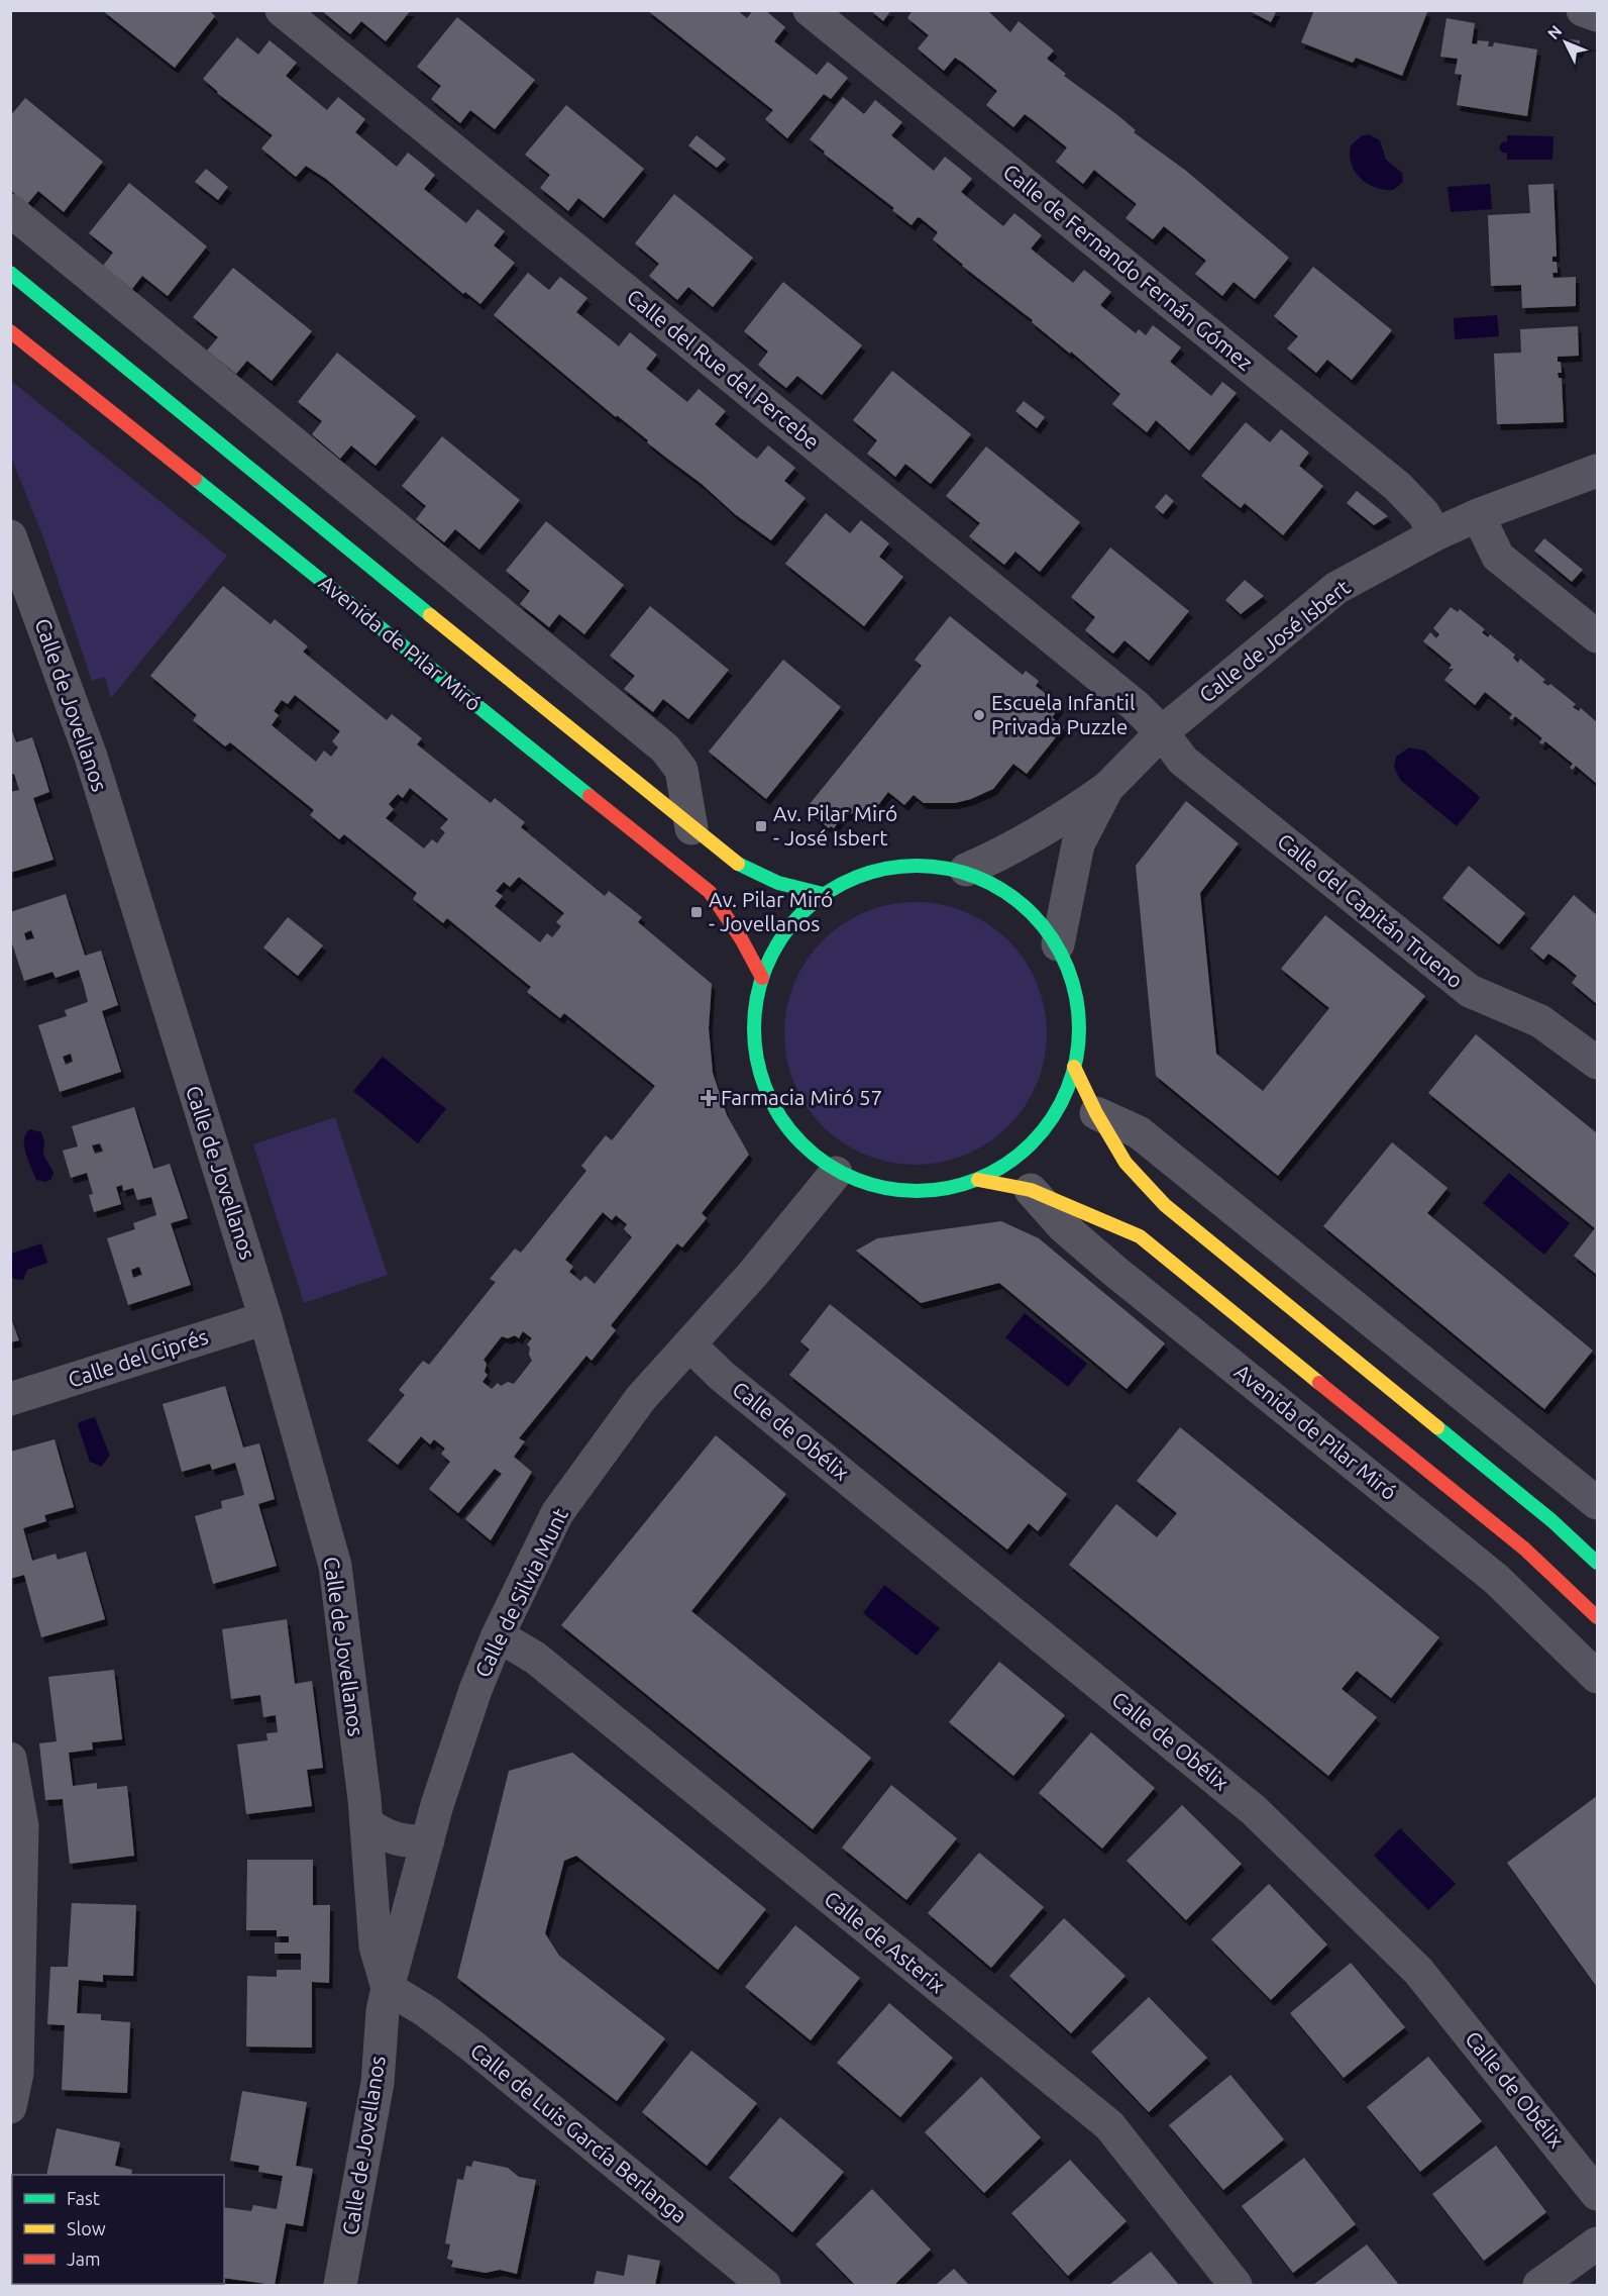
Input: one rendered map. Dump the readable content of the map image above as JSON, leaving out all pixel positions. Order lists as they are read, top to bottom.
{
  "streets": {
    "street": [
      "Calle de Fernando Fernán Gómez",
      "Calle del Rue del Percebe",
      "Calle de José Isbert",
      "Avenida de Pilar Miró",
      "Calle de Jovellanos",
      "Calle del Capitán Trueno",
      "Calle del Ciprés",
      "Calle de Obélix",
      "Calle de Silvia Munt",
      "Calle de Asterix",
      "Calle de Luis García Berlanga"
    ]
  },
  "crossings": [
    ["Calle de Fernando Fernán Gómez", "Calle de José Isbert"],
    ["Calle del Rue del Percebe", "Calle de José Isbert"],
    ["Calle del Rue del Percebe", "Calle del Capitán Trueno"],
    ["Calle de José Isbert", "Calle del Capitán Trueno"],
    ["Calle de Jovellanos", "Calle del Ciprés"],
    ["Calle de Jovellanos", "Calle de Silvia Munt"],
    ["Calle de Jovellanos", "Calle de Luis García Berlanga"],
    ["Calle de Obélix", "Calle de Silvia Munt"],
    ["Calle de Silvia Munt", "Calle de Asterix"],
    ["Calle de Silvia Munt", "Calle de Luis García Berlanga"]
  ],
  "places": {
    "other": ["Escuela Infantil Privada Puzzle"],
    "transit": ["Av. Pilar Miró - José Isbert", "Av. Pilar Miró - Jovellanos"],
    "health": ["Farmacia Miró 57"]
  },
  "legend": ["Fast", "Slow", "Jam"],
  "north": "top left"
}
